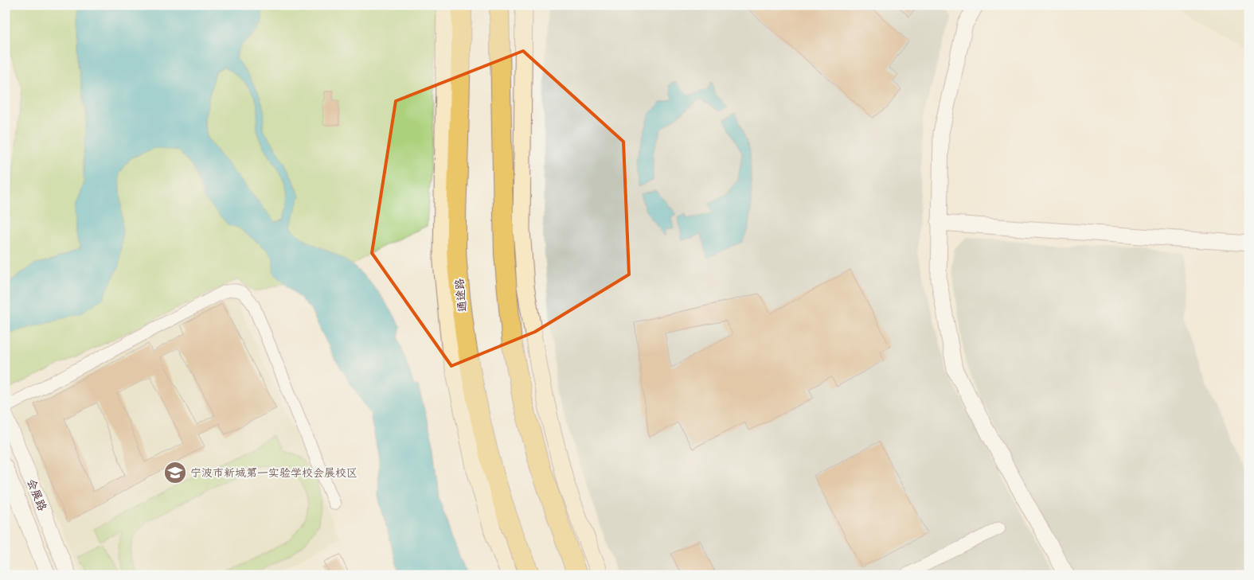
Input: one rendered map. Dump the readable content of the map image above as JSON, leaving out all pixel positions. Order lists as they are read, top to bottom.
{
  "streets": {
    "main road": ["通途路"],
    "street": ["会展路"]
  },
  "places": {
    "school or university": ["宁波市新城第一实验学校会展校区"]
  }
}
